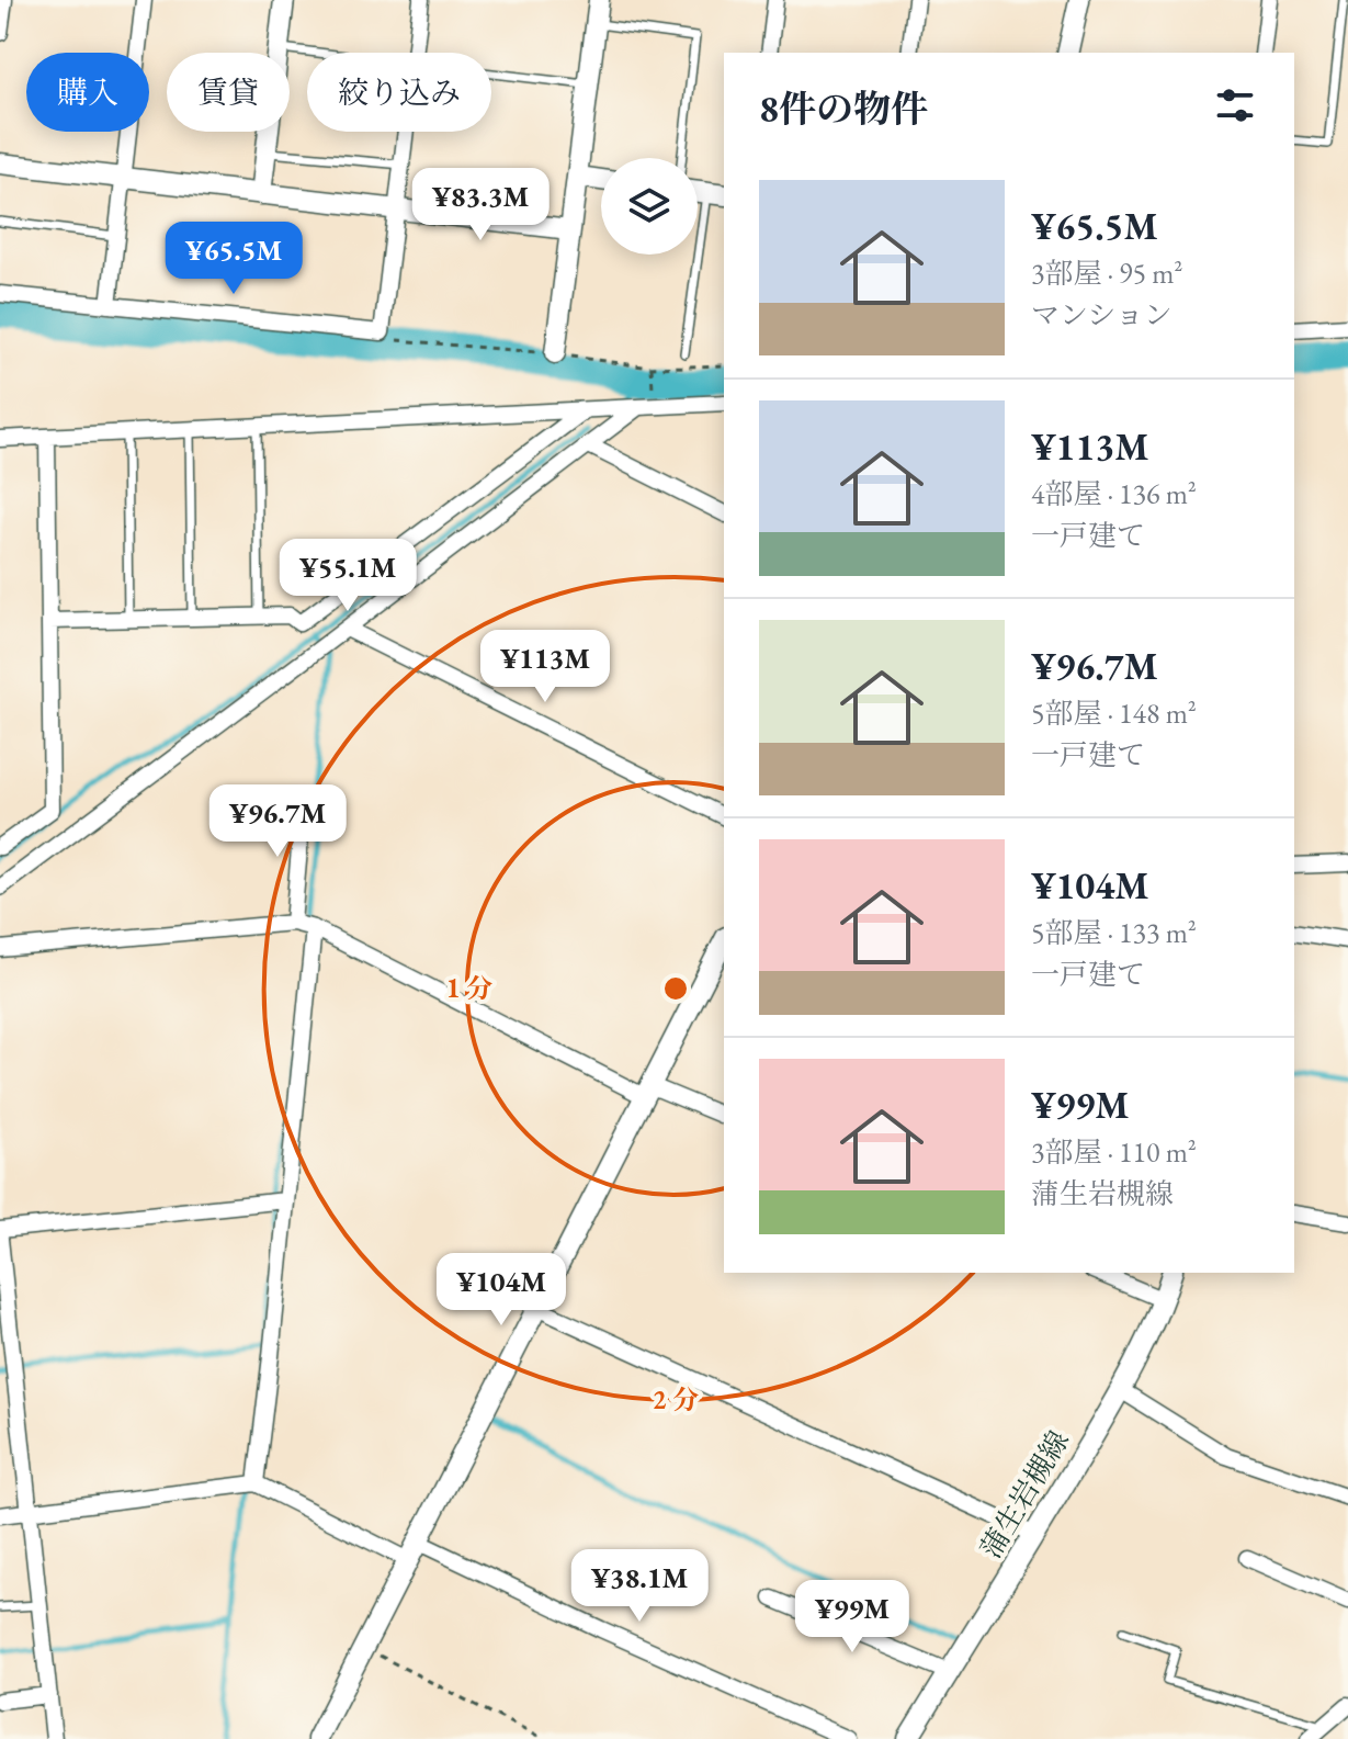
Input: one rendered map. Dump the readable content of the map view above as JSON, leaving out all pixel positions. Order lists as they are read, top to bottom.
{
  "streets": {
    "street": ["蒲生岩槻線"]
  },
  "page": {
    "chip": ["購入", "賃貸", "絞り込み"],
    "heading": "8件の物件",
    "list": [
      {
        "name": "¥65.5M",
        "note": "3部屋 · 95 m² · マンション"
      },
      {
        "name": "¥113M",
        "note": "4部屋 · 136 m² · 一戸建て"
      },
      {
        "name": "¥96.7M",
        "note": "5部屋 · 148 m² · 一戸建て"
      },
      {
        "name": "¥104M",
        "note": "5部屋 · 133 m² · 一戸建て"
      },
      {
        "name": "¥99M",
        "note": "3部屋 · 110 m² · 蒲生岩槻線"
      }
    ],
    "price": [
      "¥83.3M",
      "¥65.5M",
      "¥55.1M",
      "¥113M",
      "¥96.7M",
      "¥104M",
      "¥38.1M",
      "¥99M"
    ]
  },
  "rings": ["1 分", "2 分"]
}
